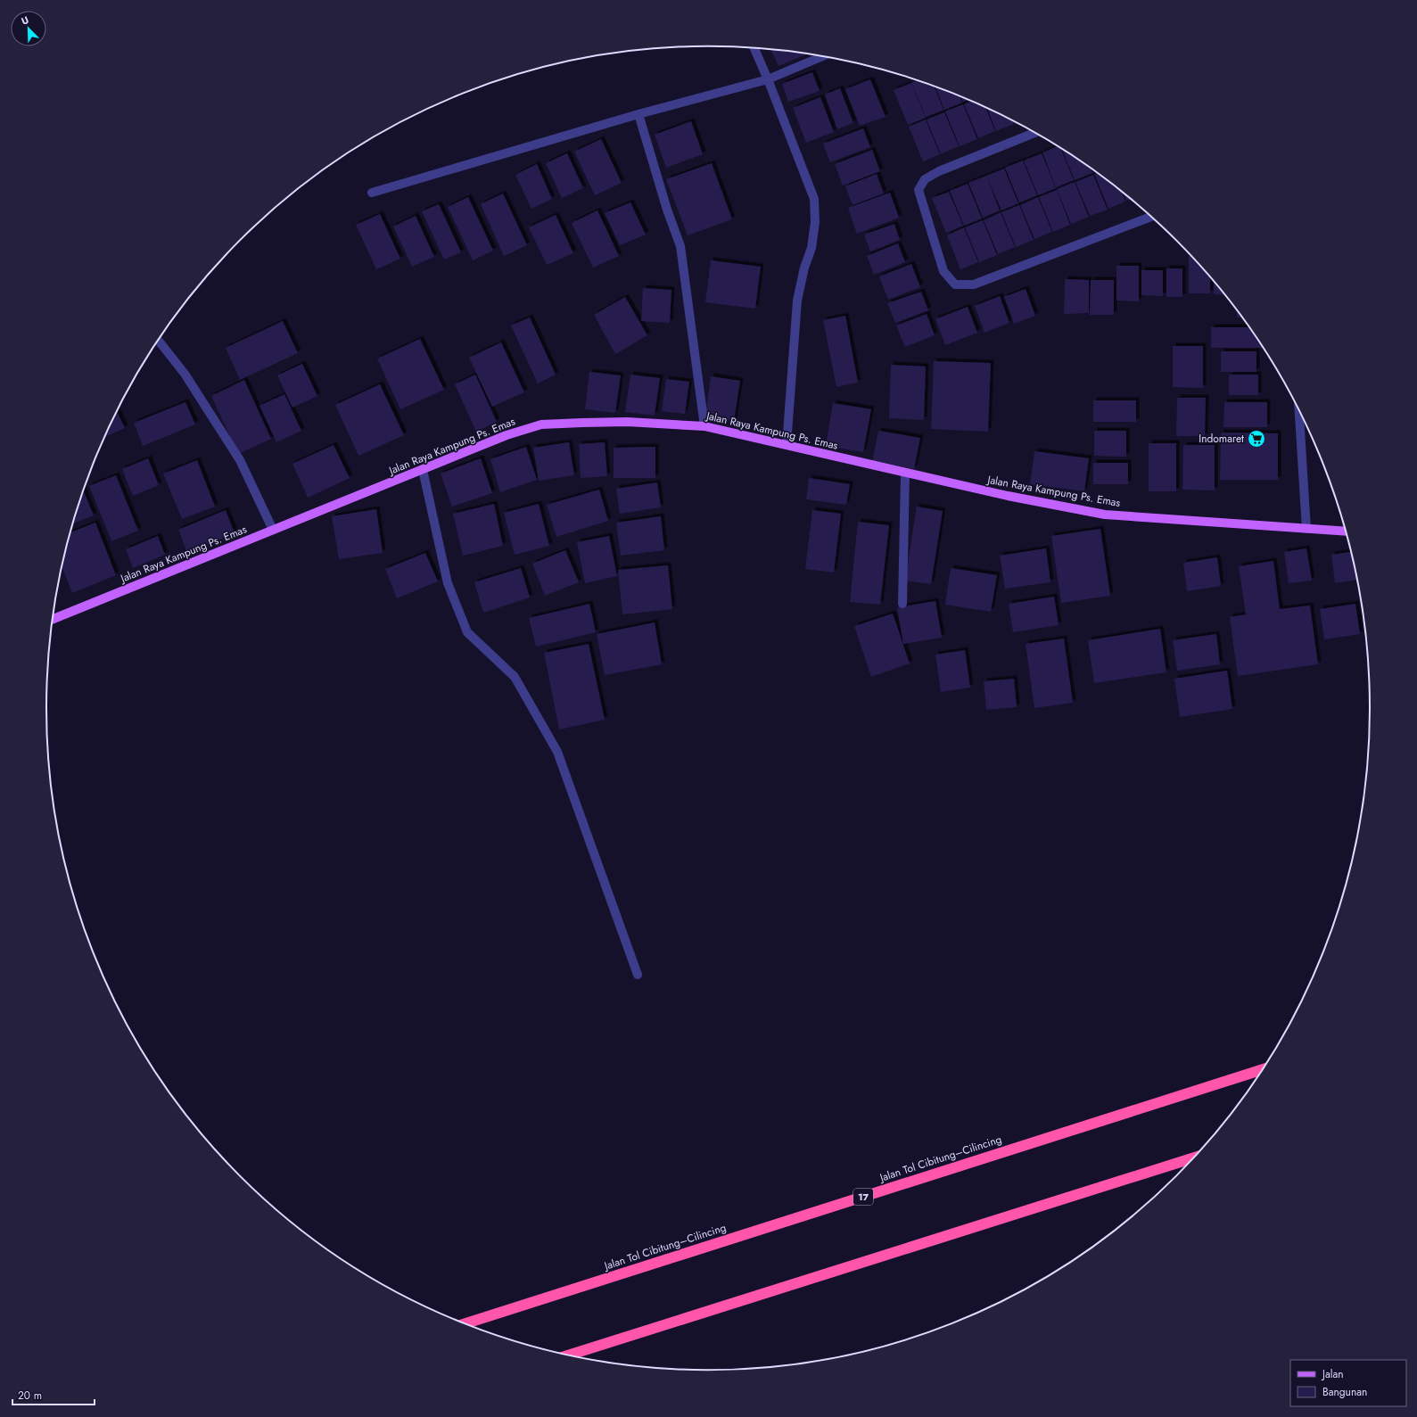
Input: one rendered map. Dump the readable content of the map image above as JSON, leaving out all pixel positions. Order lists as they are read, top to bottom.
{
  "streets": {
    "highway": ["Jalan Tol Cibitung–Cilincing", "17"],
    "main road": ["Jalan Raya Kampung Ps. Emas"]
  },
  "places": {
    "supermarket": ["Indomaret"]
  },
  "legend": ["Jalan", "Bangunan"],
  "scale_bar": "20 m",
  "north": "top left"
}
